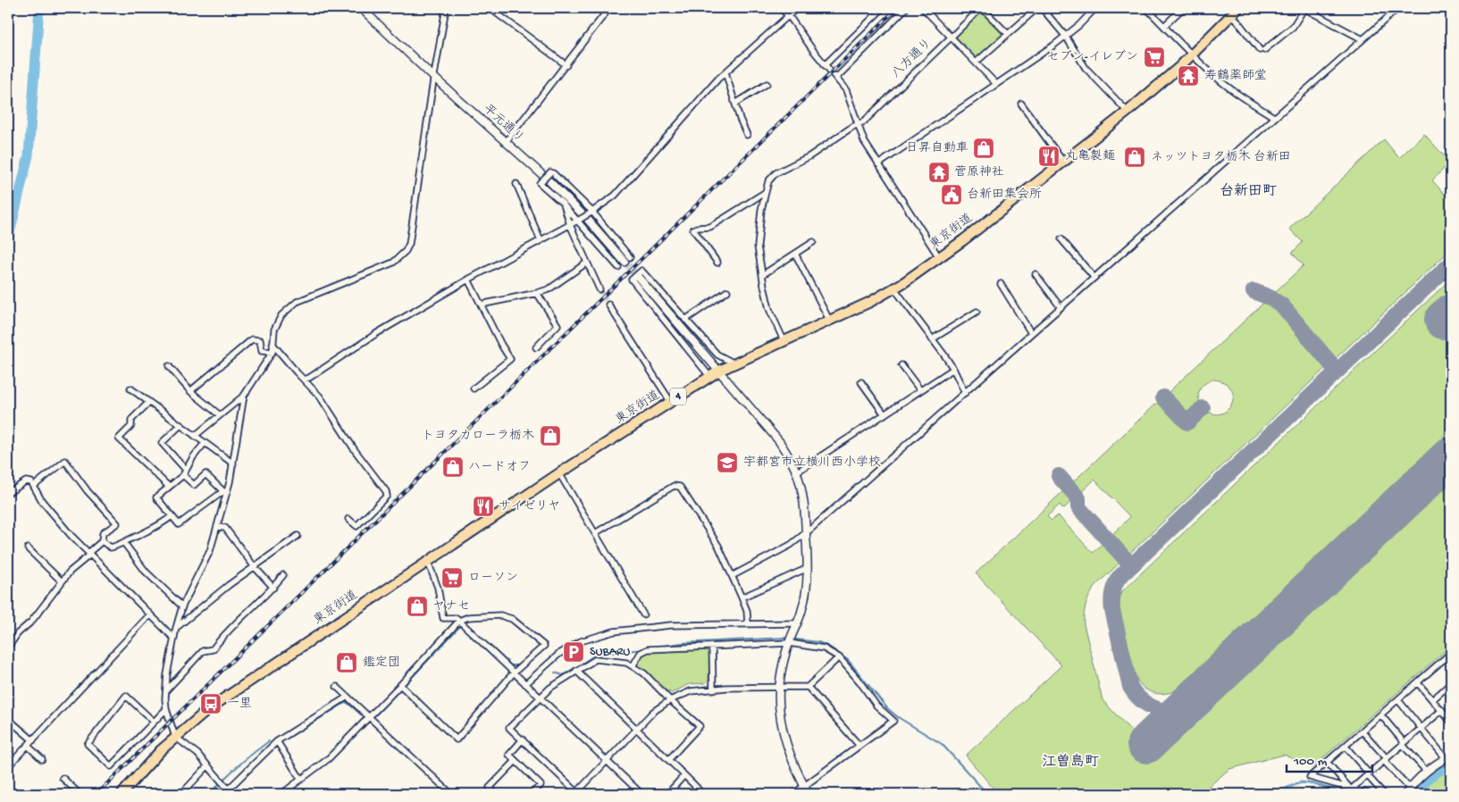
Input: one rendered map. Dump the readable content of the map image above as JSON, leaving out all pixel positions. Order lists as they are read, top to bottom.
{
  "streets": {
    "highway": ["東京街道", "4"],
    "street": ["八方通り", "平元通り"]
  },
  "districts": ["台新田町", "江曽島町"],
  "places": {
    "supermarket": ["セブン-イレブン", "ローソン"],
    "temple": ["寿鶴薬師堂", "菅原神社"],
    "shop": [
      "日昇自動車",
      "ネッツトヨタ栃木 台新田",
      "トヨタカローラ栃木",
      "ハードオフ",
      "ヤナセ",
      "鑑定団"
    ],
    "restaurant": ["丸亀製麺", "サイゼリヤ"],
    "public building": ["台新田集会所"],
    "school or university": ["宇都宮市立横川西小学校"],
    "parking": ["SUBARU"],
    "bus stop": ["一里"]
  },
  "scale_bar": "100 m"
}
